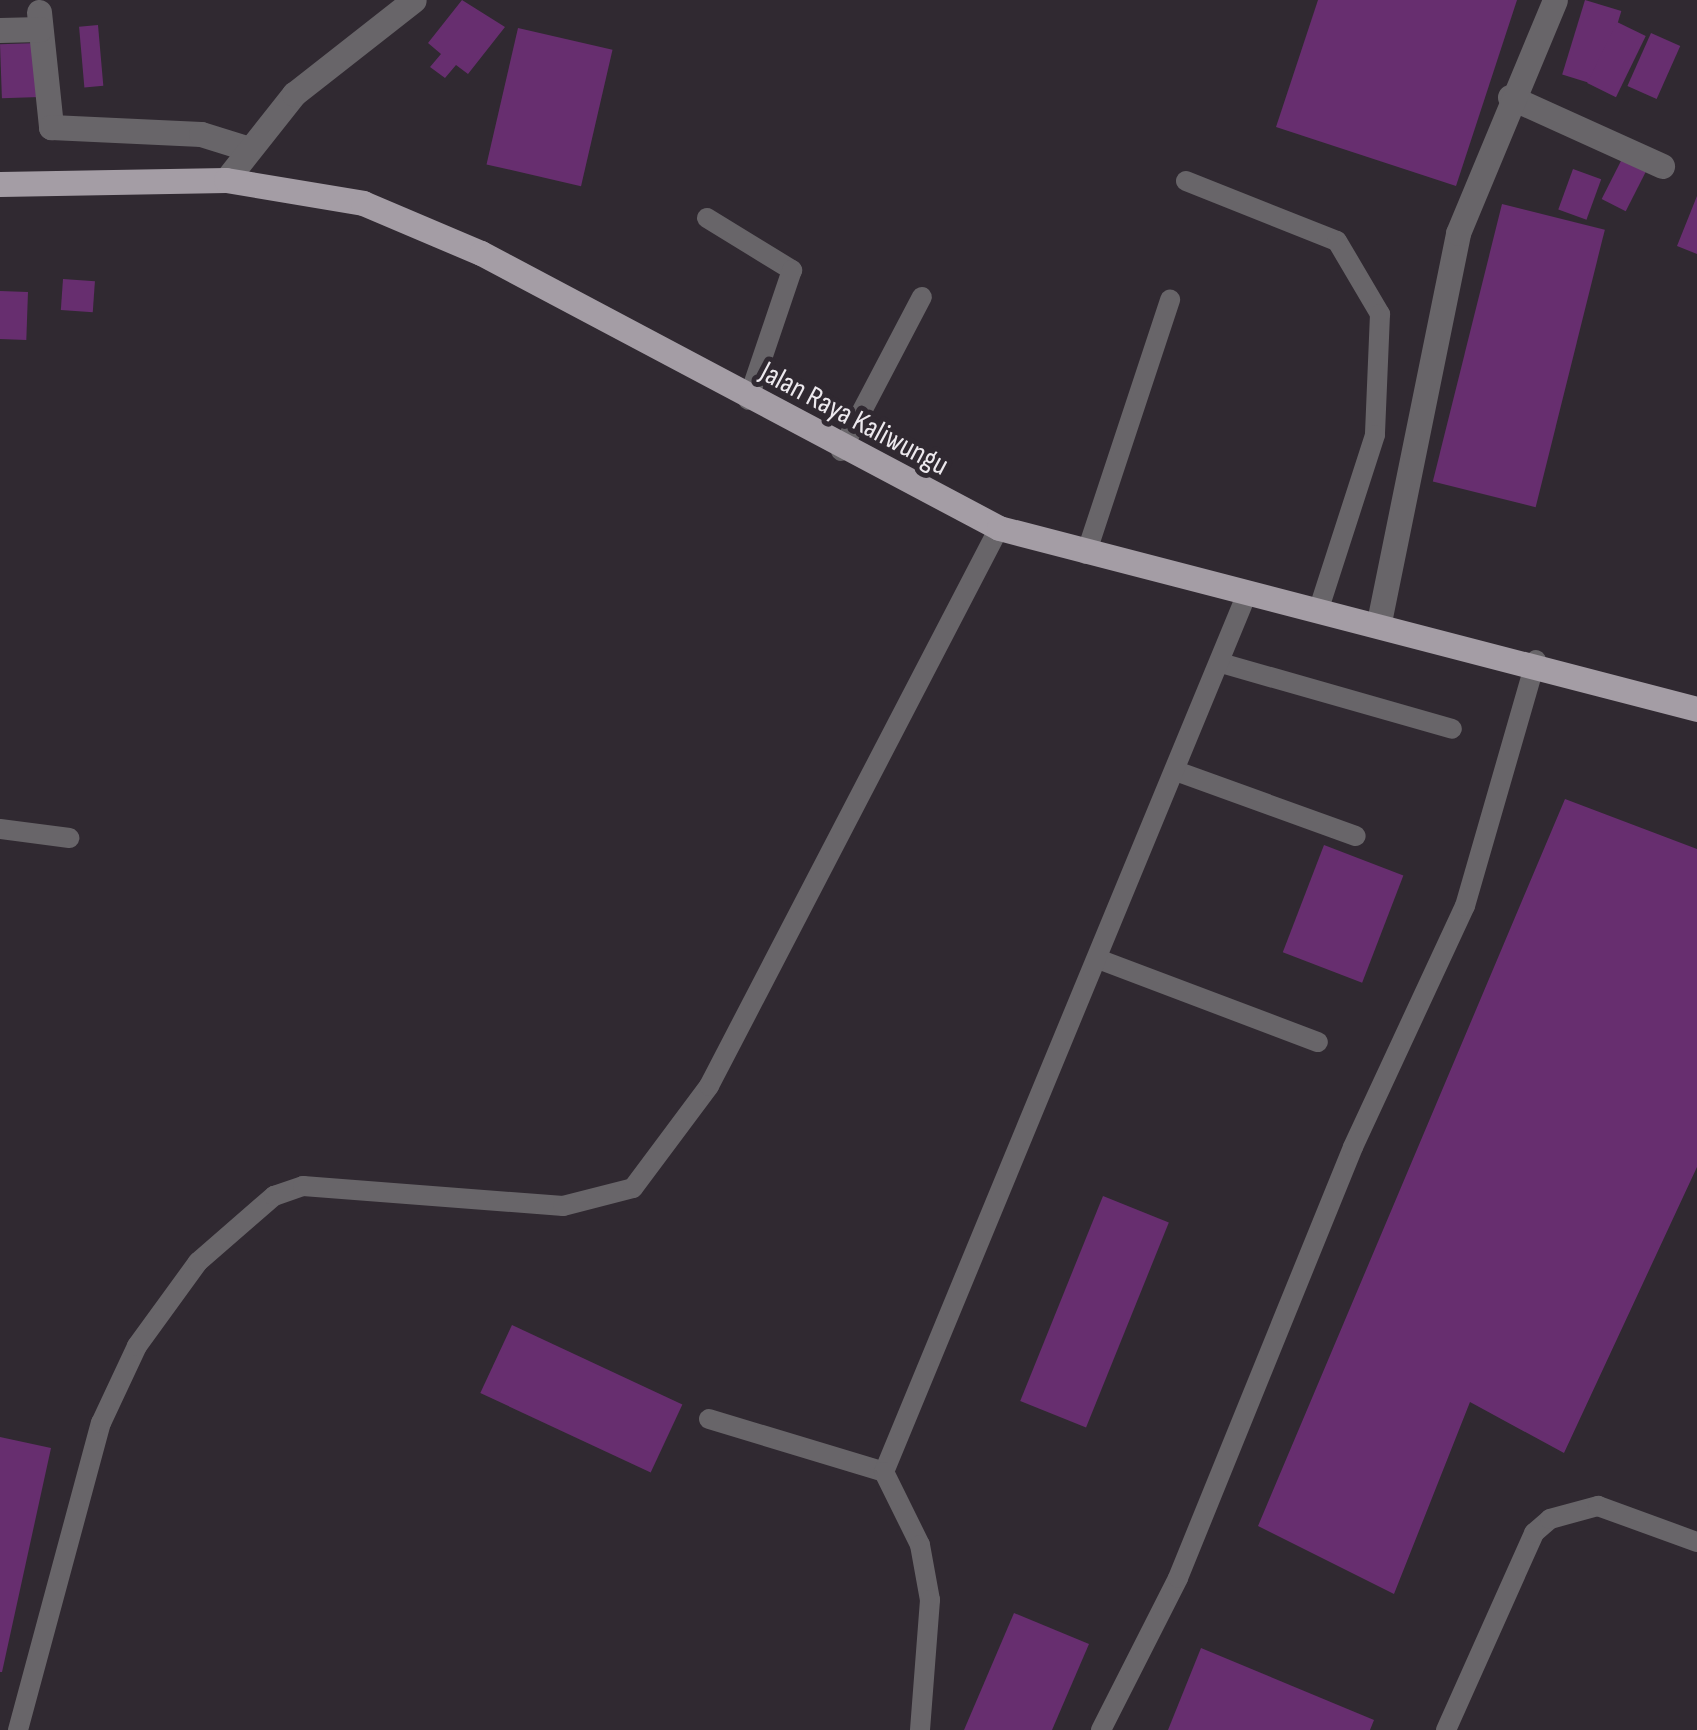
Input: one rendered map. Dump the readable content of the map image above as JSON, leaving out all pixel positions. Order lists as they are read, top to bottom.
{
  "streets": {
    "main road": ["Jalan Raya Kaliwungu"]
  }
}
